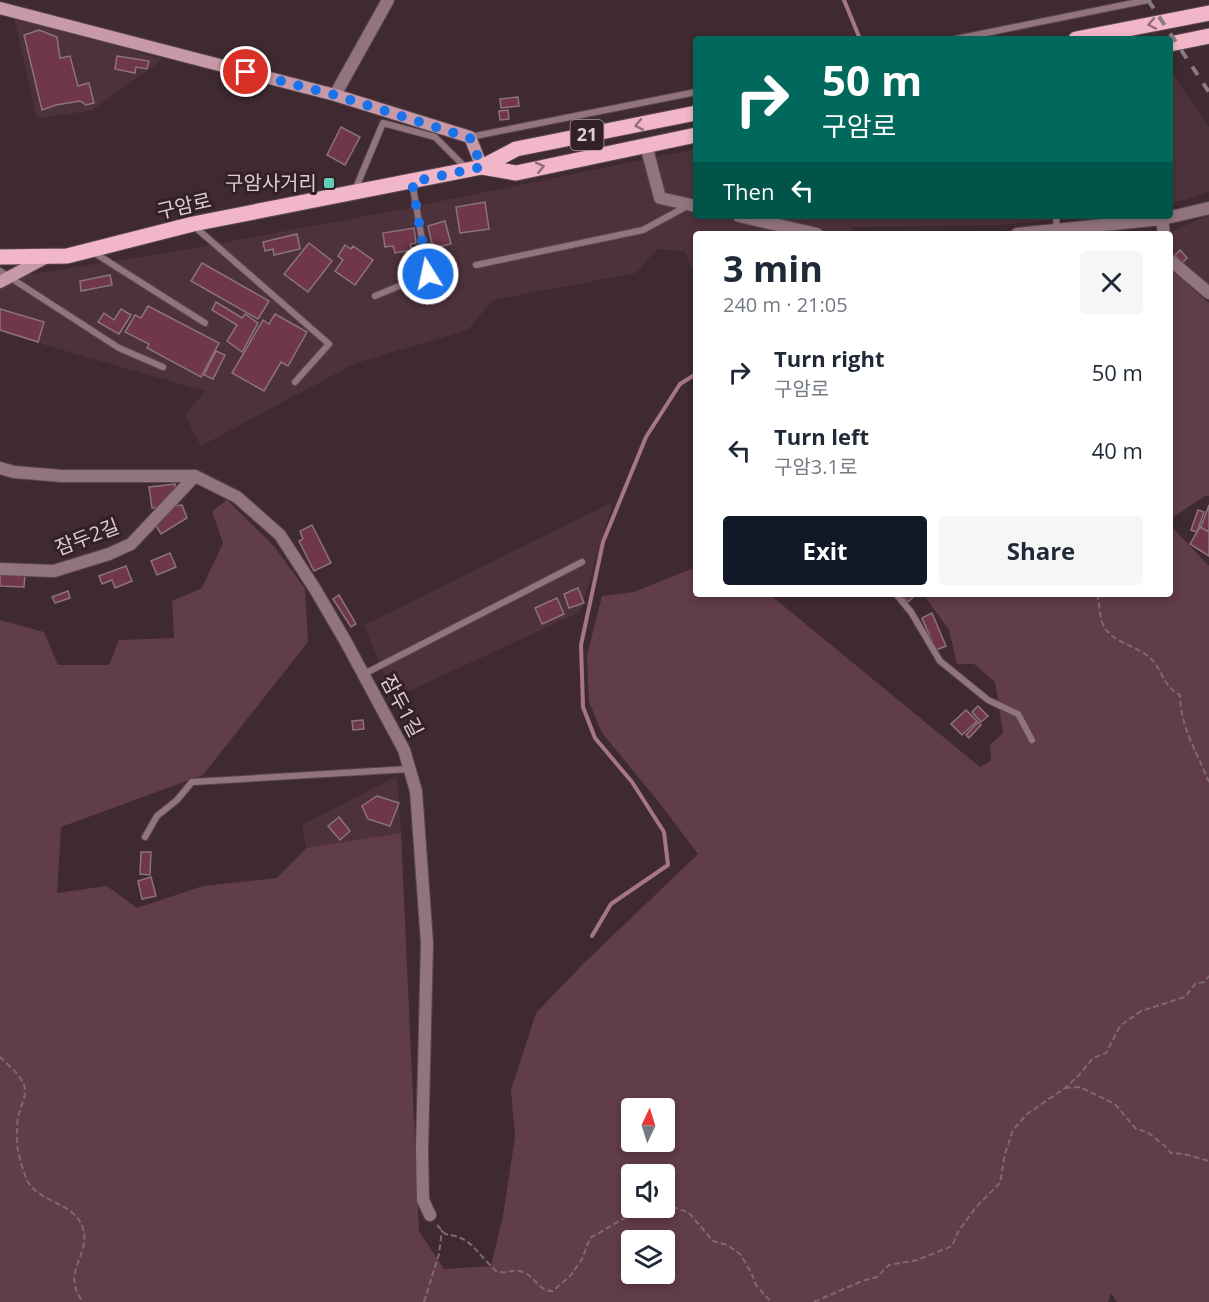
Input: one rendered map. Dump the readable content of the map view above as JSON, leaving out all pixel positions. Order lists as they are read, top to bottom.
{
  "streets": {
    "main road": ["21", "구암로"],
    "street": ["잠두2길", "잠두1길"]
  },
  "crossings": [
    ["잠두2길", "잠두1길"]
  ],
  "places": {
    "transit": ["구암사거리"]
  },
  "north": "top",
  "page": {
    "turn": ["50 m", "구암로"],
    "then": "Then",
    "heading": ["3 min", "240 m · 21:05"],
    "list": [
      {
        "name": "Turn right",
        "note": "구암로",
        "value": "50 m"
      },
      {
        "name": "Turn left",
        "note": "구암3.1로",
        "value": "40 m"
      }
    ],
    "buttons": ["Exit", "Share"]
  }
}
